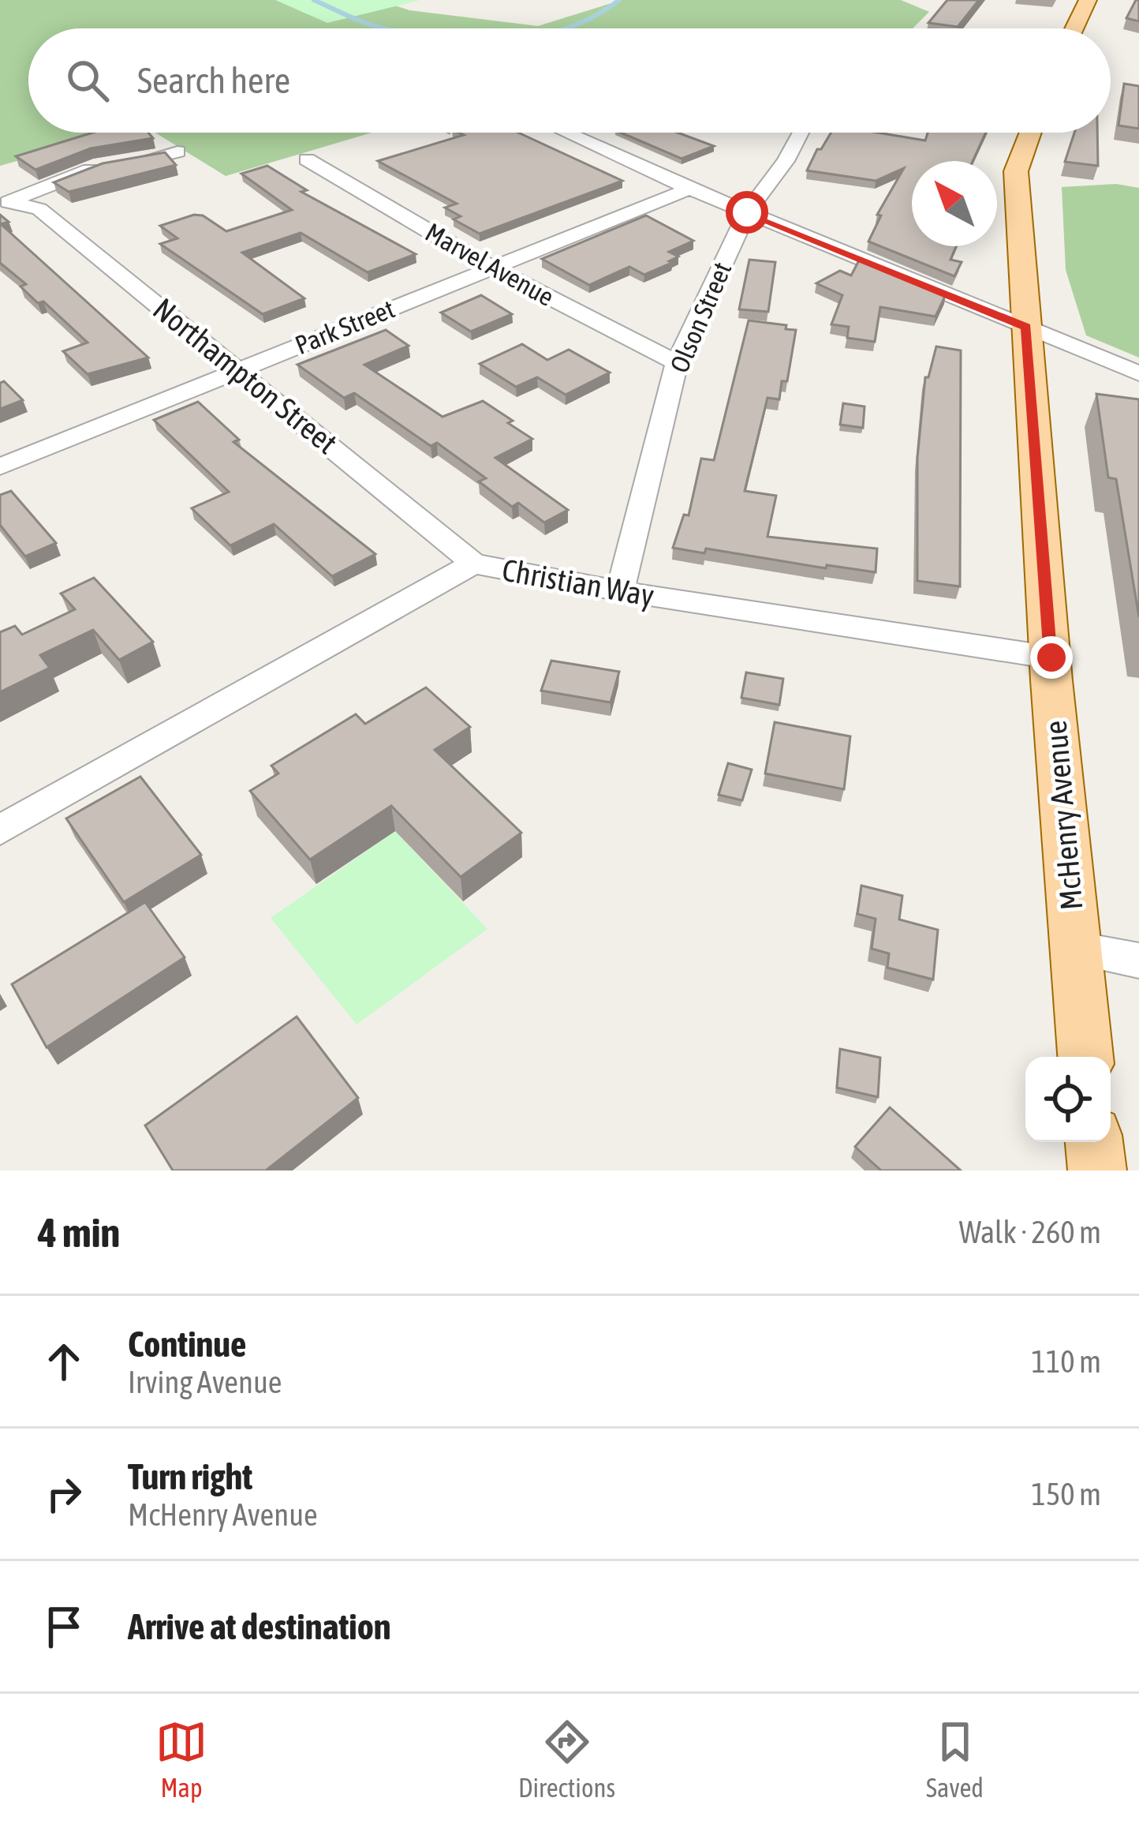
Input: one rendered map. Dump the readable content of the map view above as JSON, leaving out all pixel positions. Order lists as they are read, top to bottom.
{
  "streets": {
    "main road": ["McHenry Avenue"],
    "street": [
      "Marvel Avenue",
      "Olson Street",
      "Park Street",
      "Northampton Street",
      "Christian Way"
    ]
  },
  "crossings": [
    ["Marvel Avenue", "Olson Street"],
    ["Marvel Avenue", "Park Street"],
    ["Olson Street", "Christian Way"],
    ["Park Street", "Northampton Street"],
    ["Northampton Street", "Christian Way"],
    ["Christian Way", "McHenry Avenue"]
  ],
  "north": "top left",
  "page": {
    "search": "Search here",
    "heading": ["4 min", "Walk · 260 m"],
    "list": [
      ["Continue", "Irving Avenue", "110 m"],
      ["Turn right", "McHenry Avenue", "150 m"],
      "Arrive at destination"
    ],
    "nav": ["Map", "Directions", "Saved"]
  }
}
